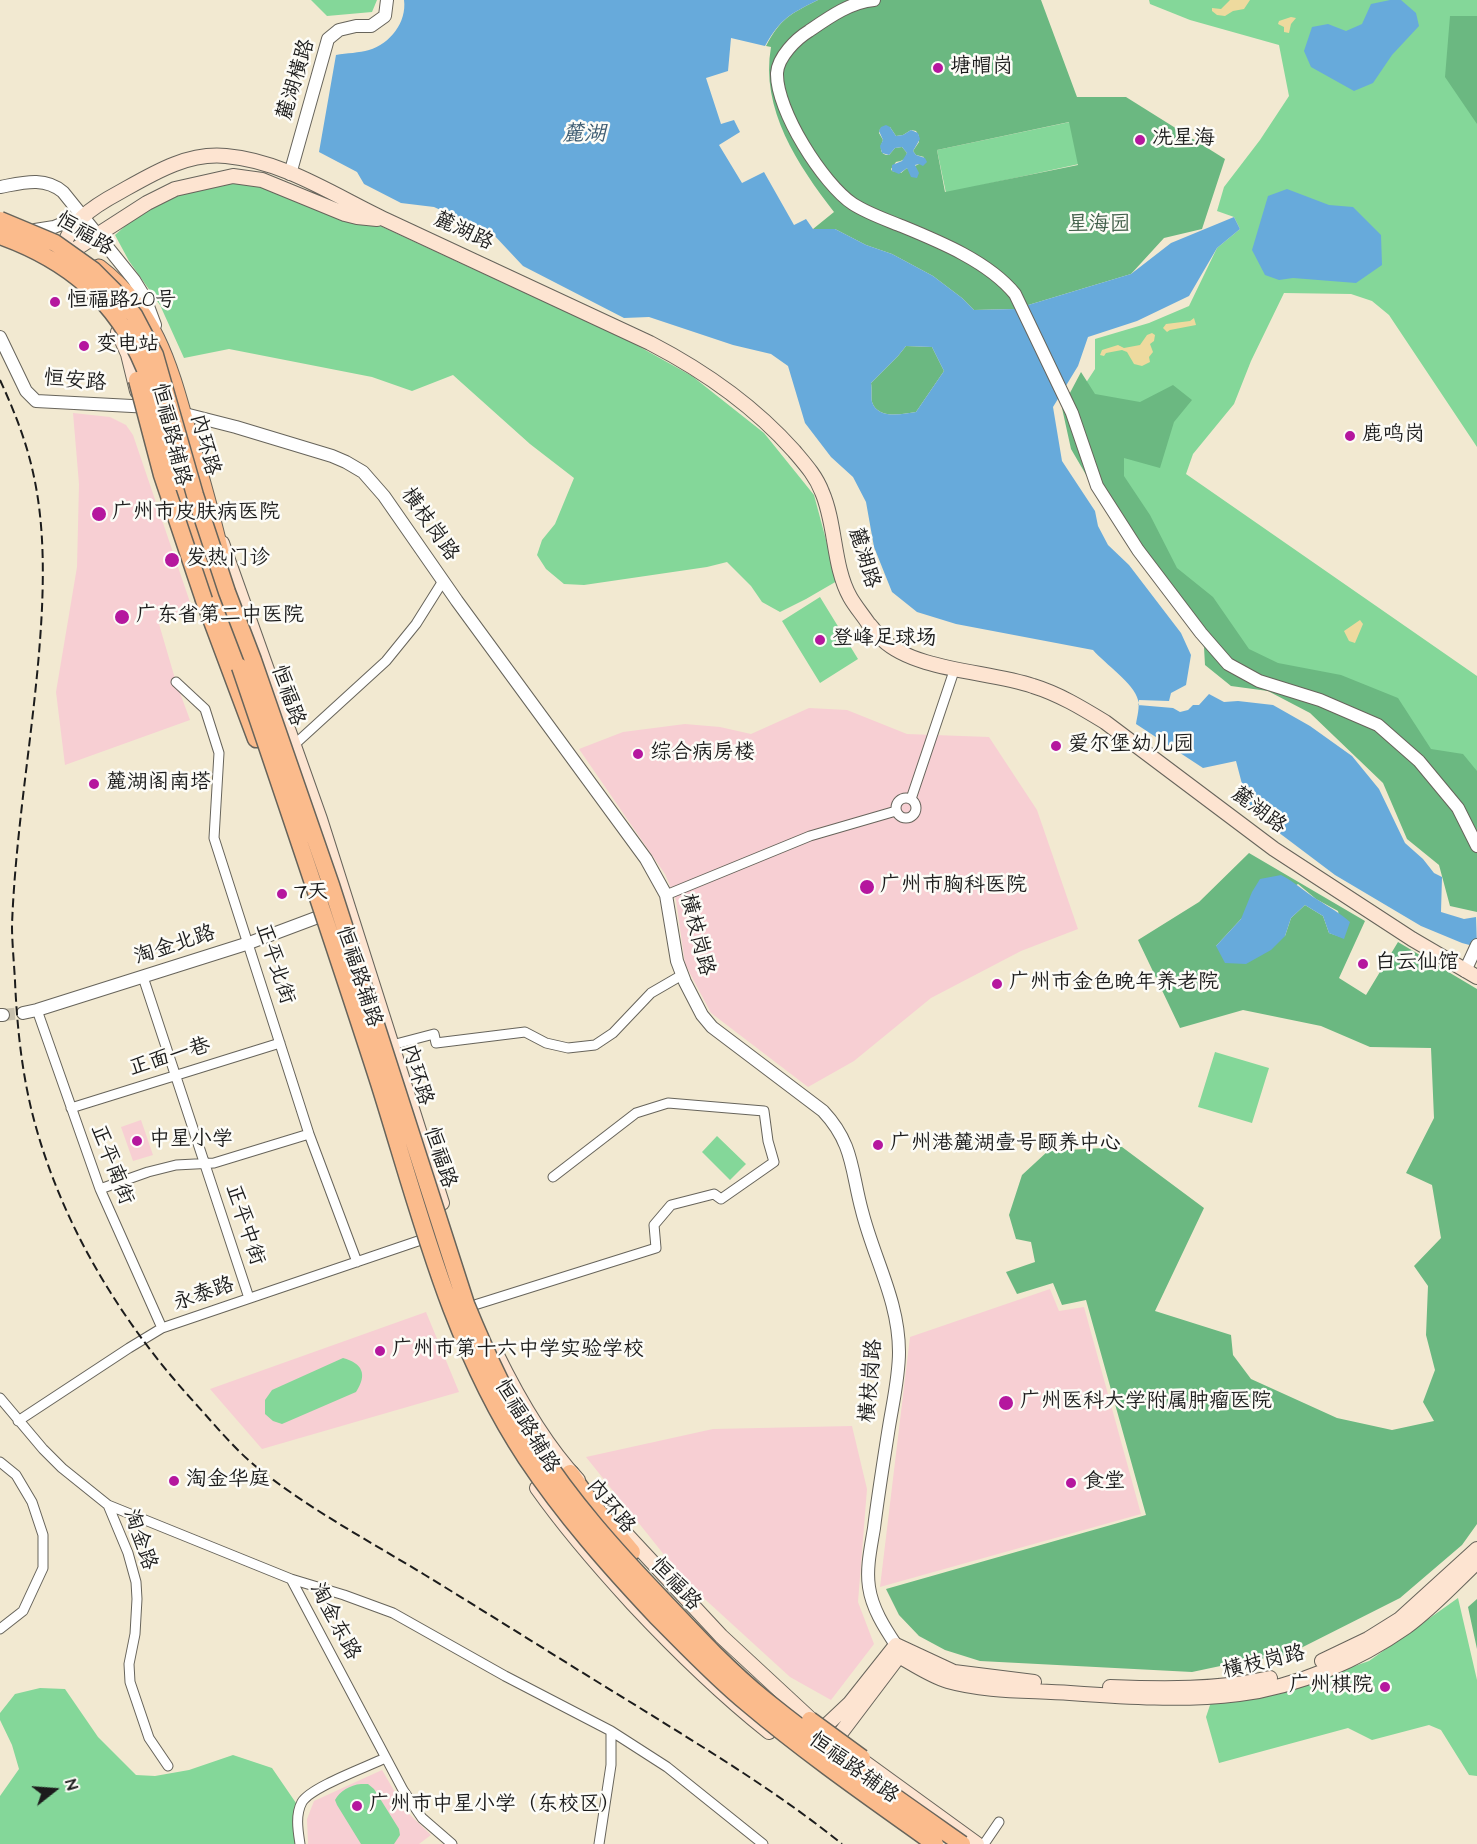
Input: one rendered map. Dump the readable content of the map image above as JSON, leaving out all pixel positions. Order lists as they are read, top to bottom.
{
  "streets": {
    "highway": ["内环路"],
    "main road": [
      "麓湖路",
      "恒福路",
      "恒福路辅路",
      "横枝岗路"
    ],
    "street": [
      "麓湖横路",
      "恒安路",
      "淘金北路",
      "正平北街",
      "正面一巷",
      "正平南街",
      "正平中街",
      "永泰路",
      "淘金路",
      "淘金东路"
    ]
  },
  "crossings": [
    ["麓湖横路", "麓湖路"],
    ["麓湖路", "恒福路"],
    ["麓湖路", "恒福路辅路"],
    ["恒福路", "恒安路"],
    ["恒福路", "恒福路辅路"],
    ["恒福路", "内环路"],
    ["恒福路", "横枝岗路"],
    ["恒福路", "淘金北路"],
    ["恒安路", "恒福路辅路"],
    ["恒安路", "横枝岗路"],
    ["恒福路辅路", "淘金北路"],
    ["恒福路辅路", "永泰路"],
    ["淘金北路", "正平北街"],
    ["淘金北路", "正平南街"],
    ["淘金北路", "正平中街"],
    ["正平北街", "正面一巷"],
    ["正平北街", "正平中街"],
    ["正平北街", "永泰路"],
    ["正面一巷", "正平南街"],
    ["正面一巷", "正平中街"],
    ["正平南街", "正平中街"],
    ["正平南街", "永泰路"],
    ["正平中街", "永泰路"],
    ["永泰路", "淘金路"],
    ["淘金路", "淘金东路"]
  ],
  "water": ["麓湖"],
  "parks": ["星海园"],
  "places": [
    "塘帽岗",
    "冼星海",
    "恒福路20号",
    "变电站",
    "鹿鸣岗",
    "广州市皮肤病医院",
    "发热门诊",
    "广东省第二中医院",
    "登峰足球场",
    "爱尔堡幼儿园",
    "综合病房楼",
    "麓湖阁南塔",
    "广州市胸科医院",
    "7天",
    "白云仙馆",
    "广州市金色晚年养老院",
    "中星小学",
    "广州港麓湖壹号颐养中心",
    "广州市第十六中学实验学校",
    "广州医科大学附属肿瘤医院",
    "淘金华庭",
    "食堂",
    "广州棋院",
    "广州市中星小学（东校区）"
  ],
  "north": "right"
}
